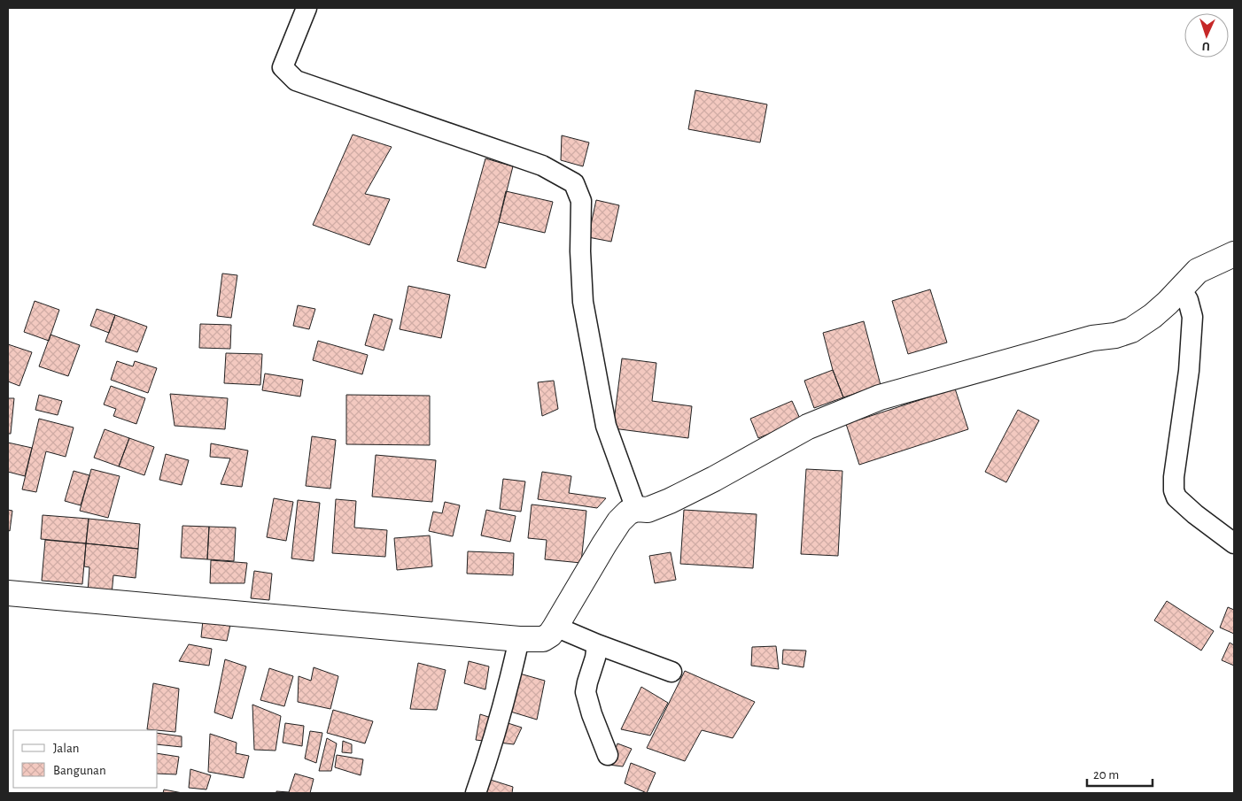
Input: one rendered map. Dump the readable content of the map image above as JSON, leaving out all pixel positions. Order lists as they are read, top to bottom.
{
  "legend": ["Jalan", "Bangunan"],
  "scale_bar": "20 m",
  "north": "bottom"
}
